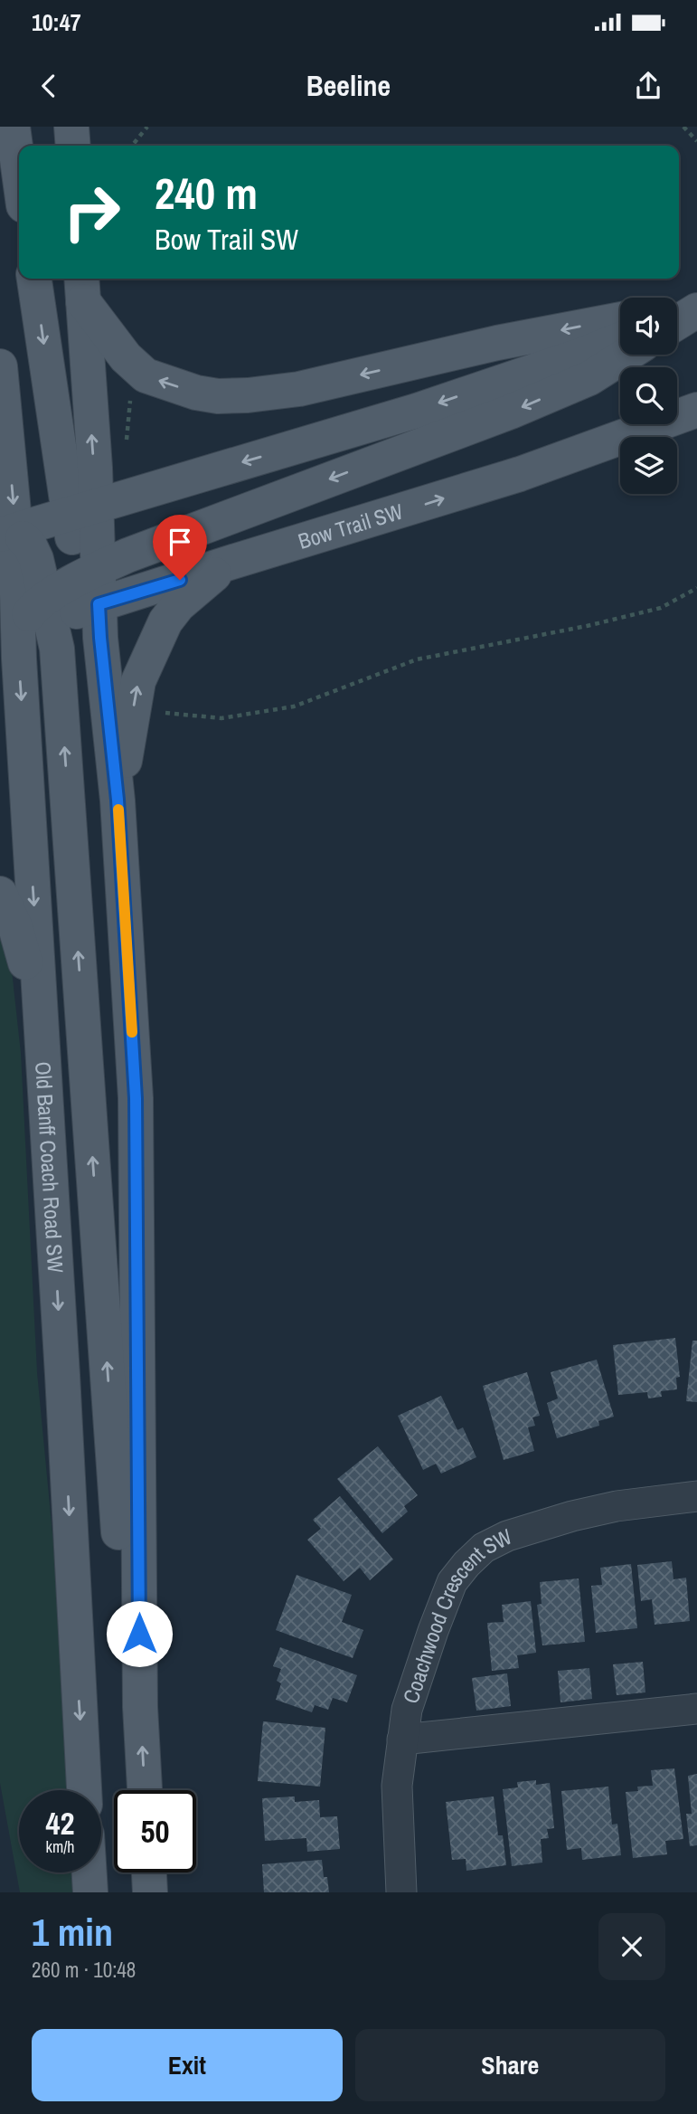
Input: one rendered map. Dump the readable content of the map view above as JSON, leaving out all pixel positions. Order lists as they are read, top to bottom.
{
  "streets": {
    "main road": ["Bow Trail SW", "Old Banff Coach Road SW"],
    "street": ["Coachwood Crescent SW"]
  },
  "page": {
    "status": "10:47",
    "header": "Beeline",
    "turn": ["240 m", "Bow Trail SW"],
    "speed": "42 km/h",
    "limit": "50",
    "heading": ["1 min", "260 m · 10:48"],
    "buttons": ["Exit", "Share"]
  }
}
